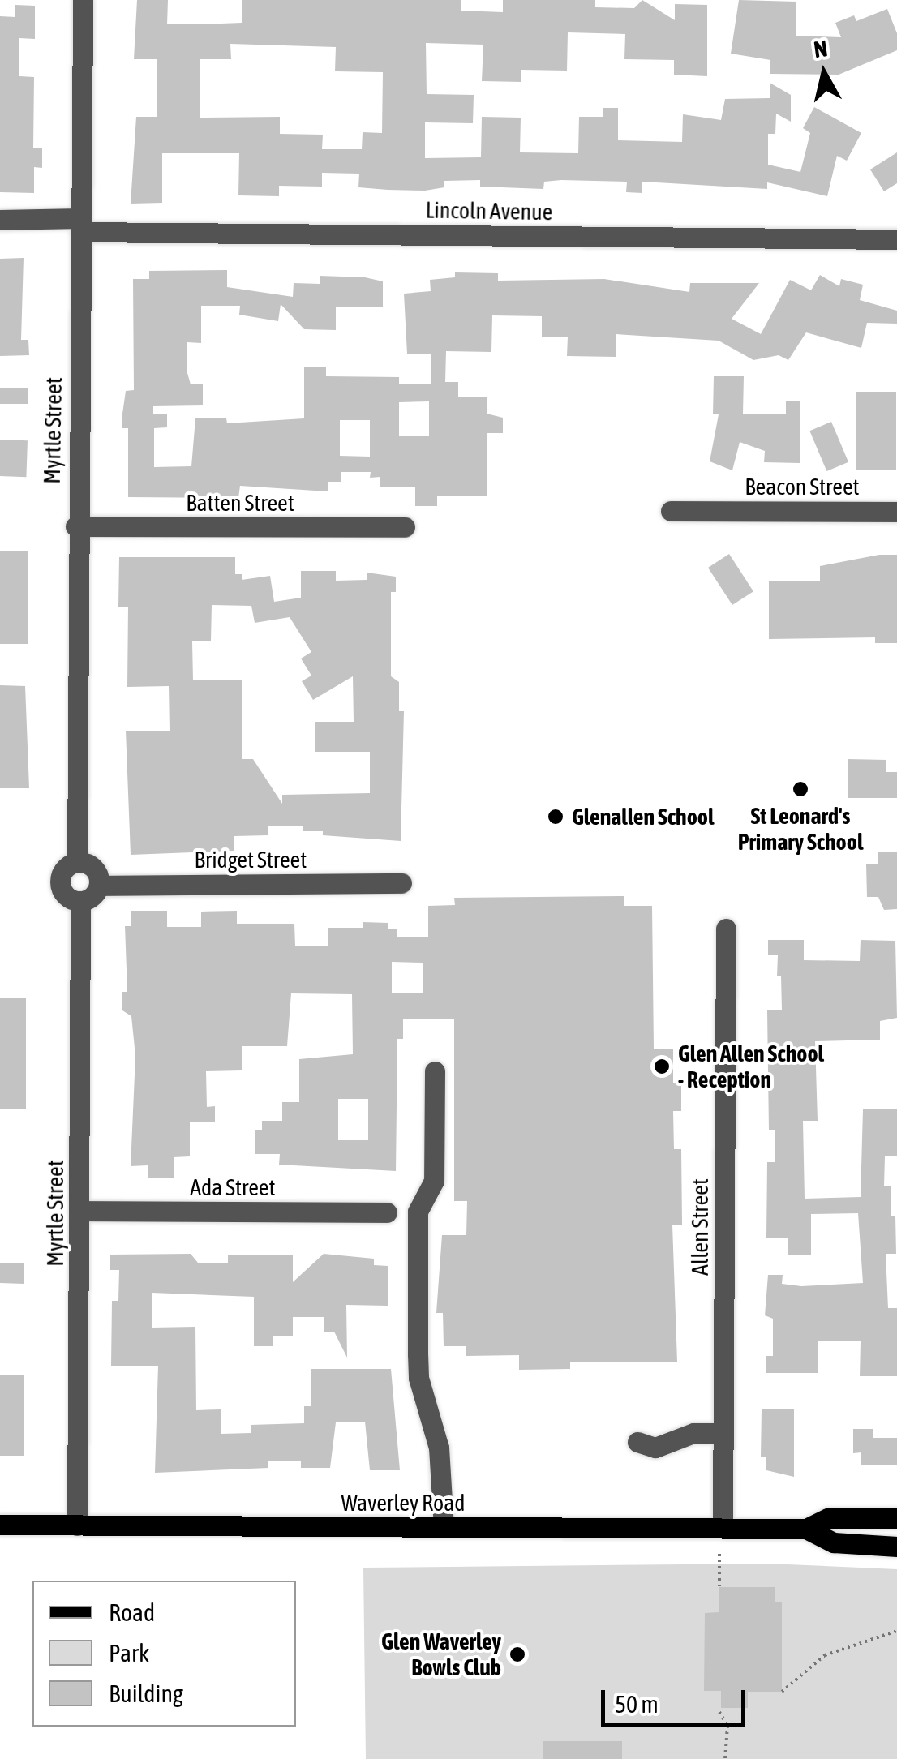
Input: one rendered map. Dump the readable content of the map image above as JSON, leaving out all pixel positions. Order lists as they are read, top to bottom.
{
  "streets": {
    "main road": ["Waverley Road"],
    "street": [
      "Lincoln Avenue",
      "Myrtle Street",
      "Beacon Street",
      "Batten Street",
      "Bridget Street",
      "Ada Street",
      "Allen Street"
    ]
  },
  "crossings": [
    ["Lincoln Avenue", "Myrtle Street"],
    ["Myrtle Street", "Batten Street"],
    ["Myrtle Street", "Bridget Street"],
    ["Myrtle Street", "Ada Street"],
    ["Myrtle Street", "Waverley Road"],
    ["Allen Street", "Waverley Road"]
  ],
  "places": [
    "St Leonard's Primary School",
    "Glenallen School",
    "Glen Allen School - Reception",
    "Glen Waverley Bowls Club"
  ],
  "legend": ["Road", "Park", "Building"],
  "scale_bar": "50 m",
  "north": "top"
}
